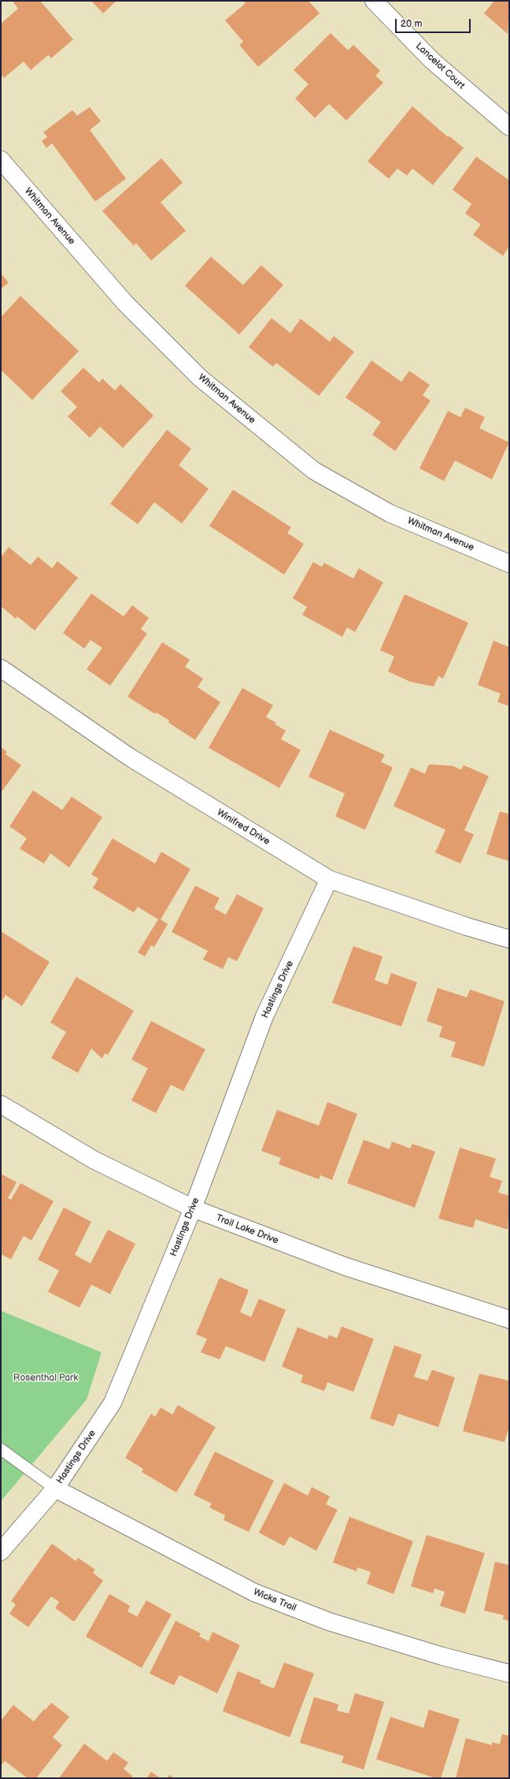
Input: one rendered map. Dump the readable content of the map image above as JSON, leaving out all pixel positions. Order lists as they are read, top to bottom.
{
  "streets": {
    "street": [
      "Lancelot Court",
      "Whitman Avenue",
      "Winifred Drive",
      "Hastings Drive",
      "Trail Lake Drive",
      "Wicks Trail"
    ]
  },
  "crossings": [
    ["Winifred Drive", "Hastings Drive"],
    ["Hastings Drive", "Trail Lake Drive"],
    ["Hastings Drive", "Wicks Trail"]
  ],
  "parks": ["Rosenthal Park"],
  "scale_bar": "20 m"
}
